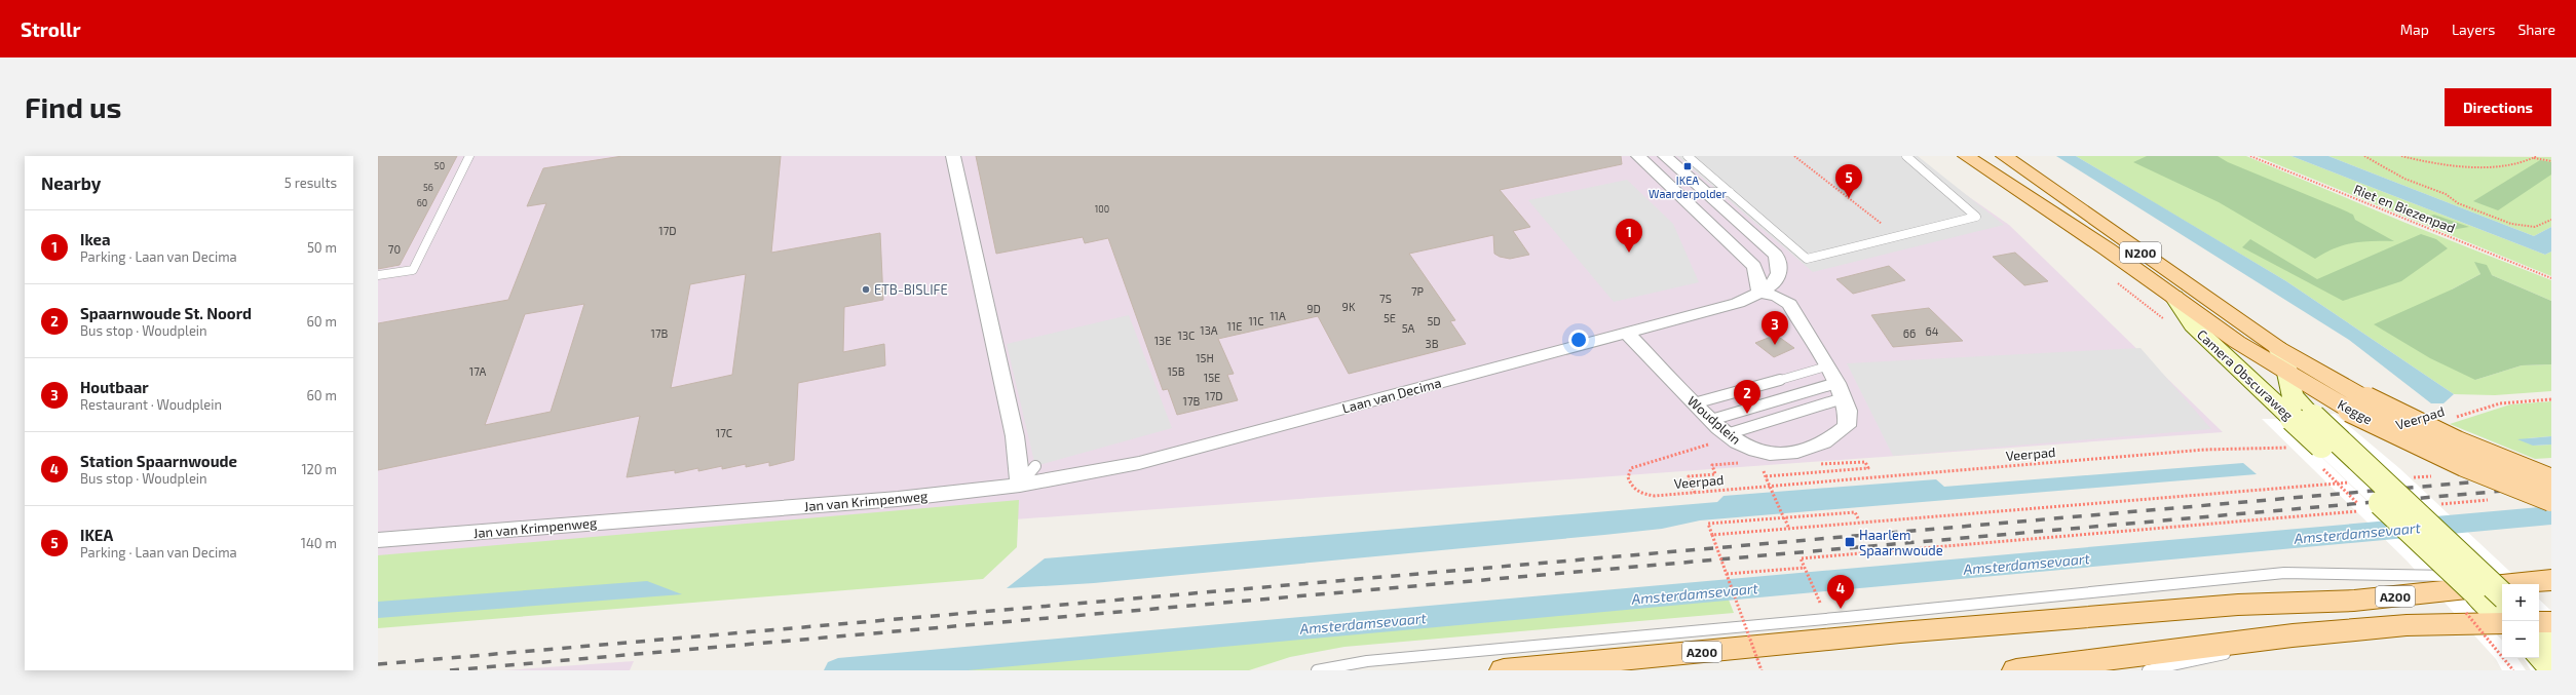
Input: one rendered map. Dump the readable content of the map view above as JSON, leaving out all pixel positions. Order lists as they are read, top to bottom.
{
  "streets": {
    "main road": [
      "N200",
      "Camera Obscuraweg",
      "Kegge",
      "A200"
    ],
    "street": ["Laan van Decima", "Woudplein", "Jan van Krimpenweg"],
    "path": ["Riet en Biezenpad", "Veerpad"]
  },
  "crossings": [
    ["N200", "Camera Obscuraweg"],
    ["N200", "Kegge"],
    ["Camera Obscuraweg", "Kegge"],
    ["Laan van Decima", "Woudplein"],
    ["Laan van Decima", "Jan van Krimpenweg"],
    ["Veerpad", "Woudplein"]
  ],
  "water": ["Amsterdamsevaart"],
  "places": {
    "transit": ["IKEA Waarderpolder", "Haarlem Spaarnwoude"],
    "other": ["ETB-BISLIFE"]
  },
  "house_numbers": [
    "50",
    "56",
    "60",
    "100",
    "17D",
    "70",
    "7P",
    "7S",
    "9K",
    "9D",
    "11A",
    "5E",
    "11C",
    "5D",
    "11E",
    "5A",
    "13A",
    "64",
    "17B",
    "66",
    "13C",
    "13E",
    "3B",
    "15H",
    "17A",
    "15B",
    "15E",
    "17D",
    "17B",
    "17C"
  ],
  "page": {
    "header": "Strollr",
    "nav": ["Map", "Layers", "Share"],
    "buttons": "Directions",
    "title": "Find us",
    "heading": ["Nearby", "5 results"],
    "pins": [
      "5",
      "1",
      "3",
      "2",
      "4"
    ],
    "list": [
      {
        "mark": "1",
        "name": "Ikea",
        "note": "Parking · Laan van Decima",
        "value": "50 m"
      },
      {
        "mark": "2",
        "name": "Spaarnwoude St. Noord",
        "note": "Bus stop · Woudplein",
        "value": "60 m"
      },
      {
        "mark": "3",
        "name": "Houtbaar",
        "note": "Restaurant · Woudplein",
        "value": "60 m"
      },
      {
        "mark": "4",
        "name": "Station Spaarnwoude",
        "note": "Bus stop · Woudplein",
        "value": "120 m"
      },
      {
        "mark": "5",
        "name": "IKEA",
        "note": "Parking · Laan van Decima",
        "value": "140 m"
      }
    ],
    "map_buttons": ["+", "−"]
  }
}
